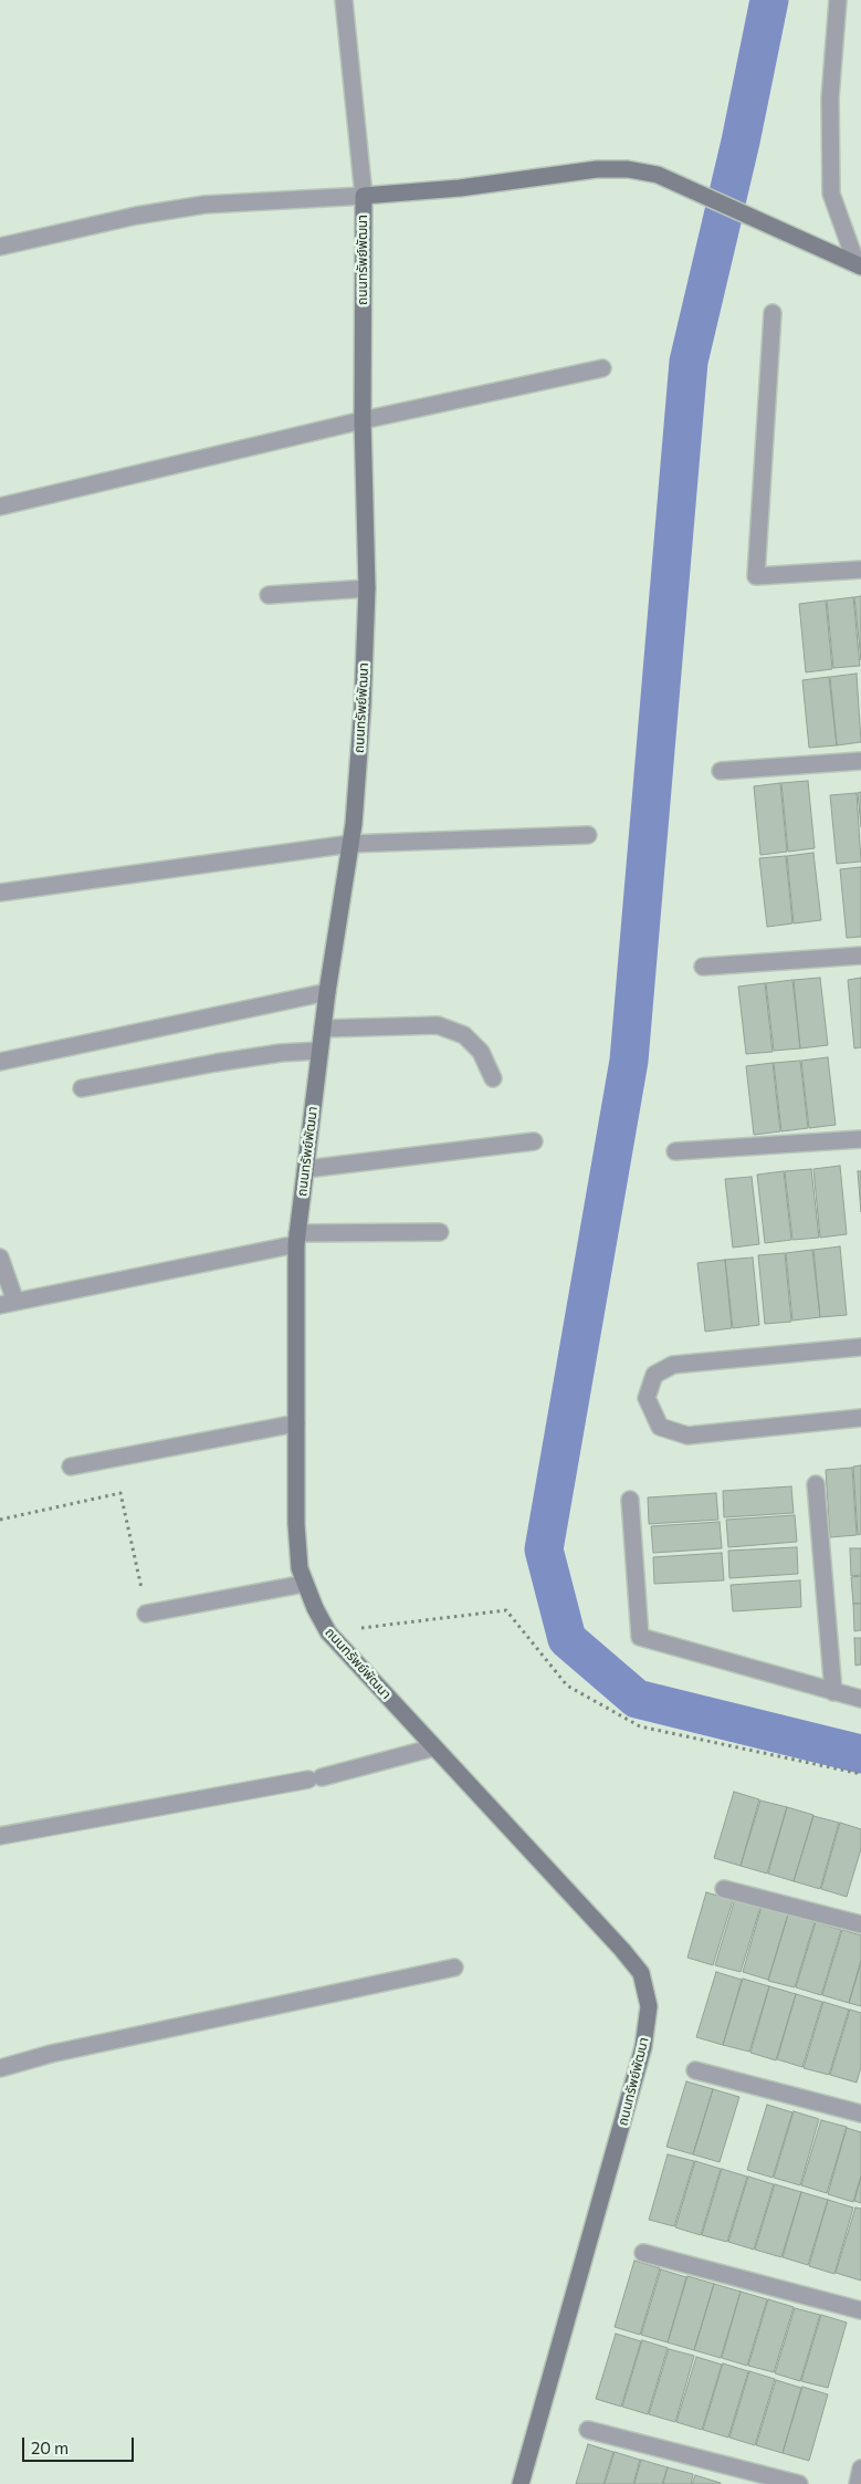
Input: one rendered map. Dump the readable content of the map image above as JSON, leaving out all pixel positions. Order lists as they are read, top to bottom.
{
  "streets": {
    "street": ["ถนนทรัพย์พัฒนา"]
  },
  "scale_bar": "20 m"
}
